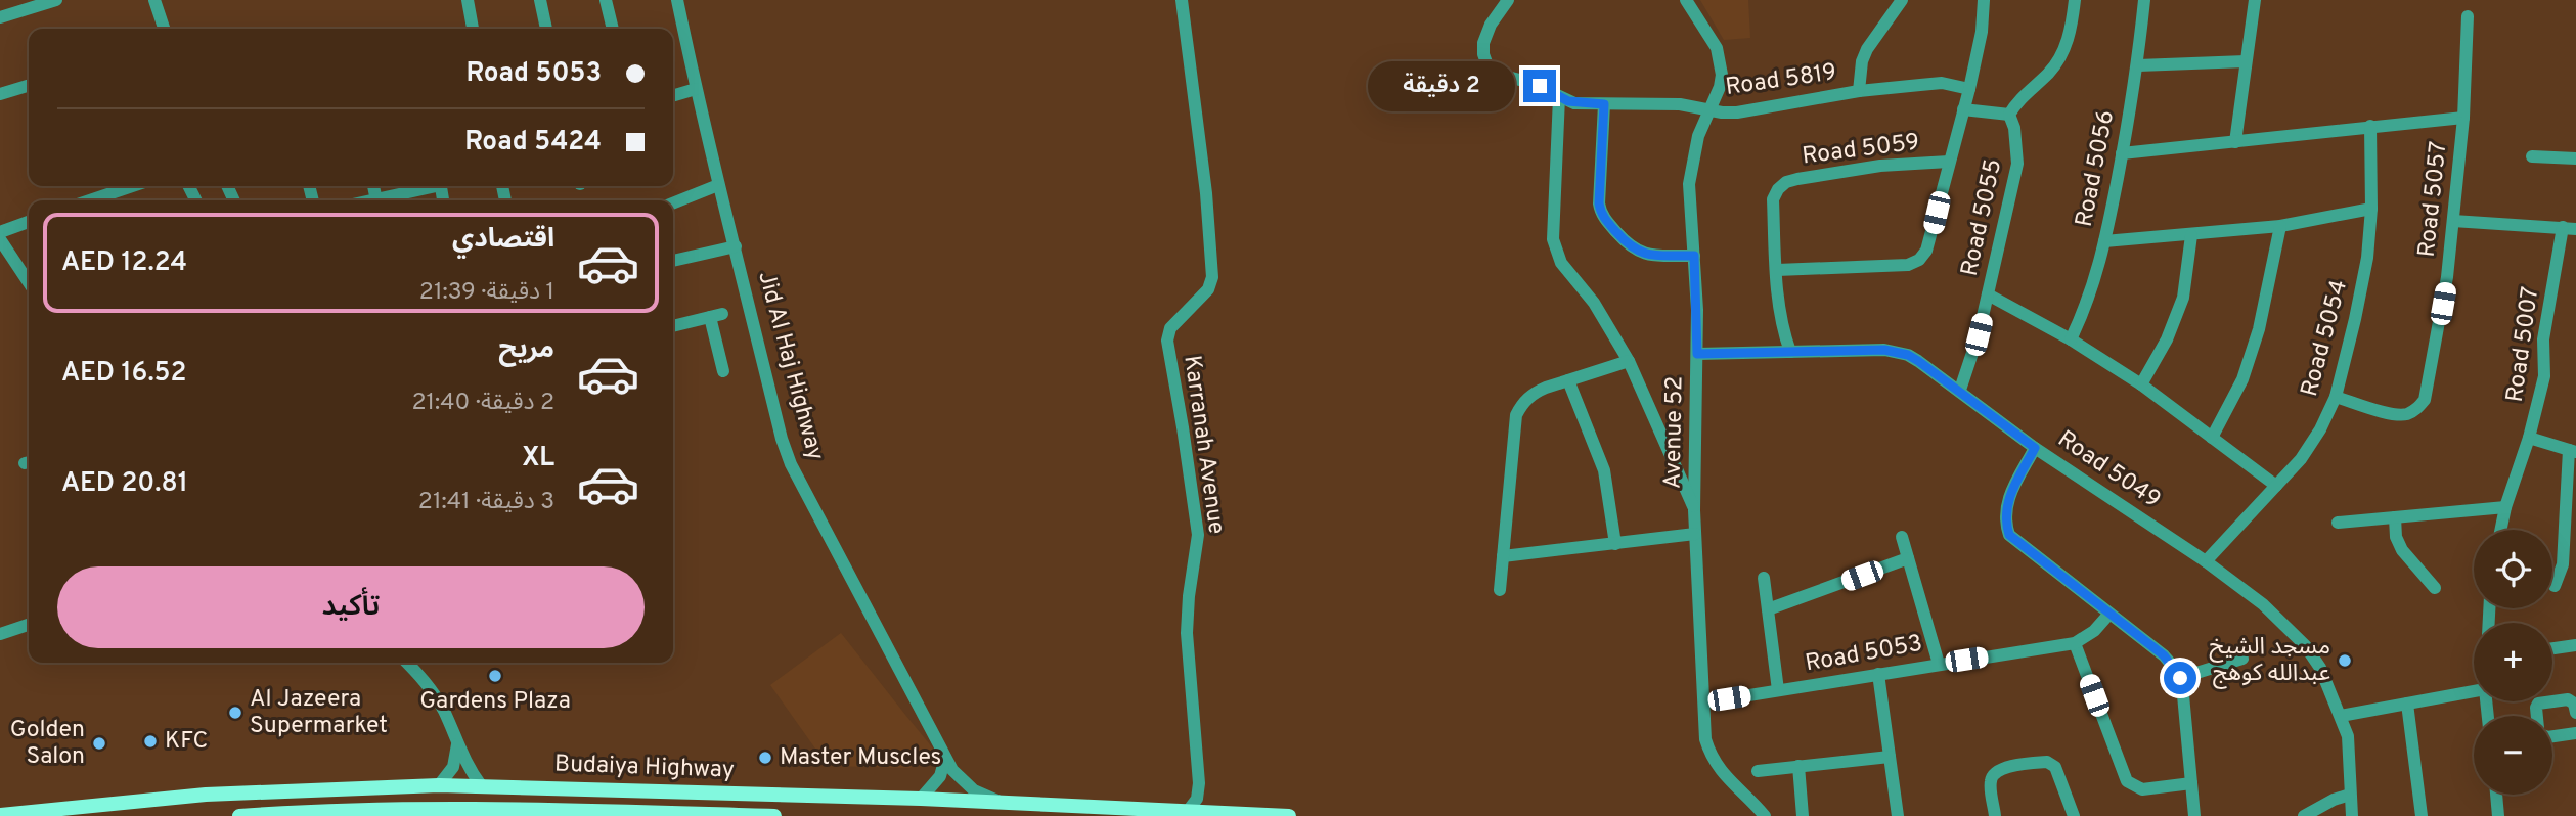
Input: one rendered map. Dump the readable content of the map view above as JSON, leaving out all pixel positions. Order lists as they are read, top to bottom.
{
  "streets": {
    "main road": ["Budaiya Highway"],
    "street": [
      "Road 5819",
      "Road 5059",
      "Road 5056",
      "Road 5057",
      "Road 5055",
      "Road 5054",
      "Road 5007",
      "Jid Al Haj Highway",
      "Avenue 52",
      "Karranah Avenue",
      "Road 5049",
      "Road 5053"
    ]
  },
  "crossings": [
    ["Road 5819", "Road 5059"],
    ["Road 5819", "Avenue 52"],
    ["Road 5059", "Road 5049"],
    ["Road 5056", "Road 5057"],
    ["Road 5056", "Road 5055"],
    ["Road 5057", "Road 5054"],
    ["Road 5057", "Road 5007"],
    ["Road 5055", "Road 5054"],
    ["Road 5055", "Road 5049"],
    ["Road 5054", "Road 5049"],
    ["Jid Al Haj Highway", "Budaiya Highway"],
    ["Avenue 52", "Road 5049"],
    ["Avenue 52", "Road 5053"],
    ["Karranah Avenue", "Budaiya Highway"]
  ],
  "places": [
    "مسجد الشيخ عبدالله كوهج",
    "Gardens Plaza",
    "Al Jazeera Supermarket",
    "KFC",
    "Golden Salon",
    "Master Muscles"
  ],
  "page": {
    "banner": ["Road 5053", "Road 5424"],
    "bubble": "2 دقيقة",
    "list": [
      {
        "name": "اقتصادي",
        "note": "1 دقيقة · 21:39",
        "value": "AED 12.24"
      },
      {
        "name": "مريح",
        "note": "2 دقيقة · 21:40",
        "value": "AED 16.52"
      },
      {
        "name": "XL",
        "note": "3 دقيقة · 21:41",
        "value": "AED 20.81"
      }
    ],
    "map_buttons": ["+", "−"],
    "buttons": "تأكيد"
  }
}
